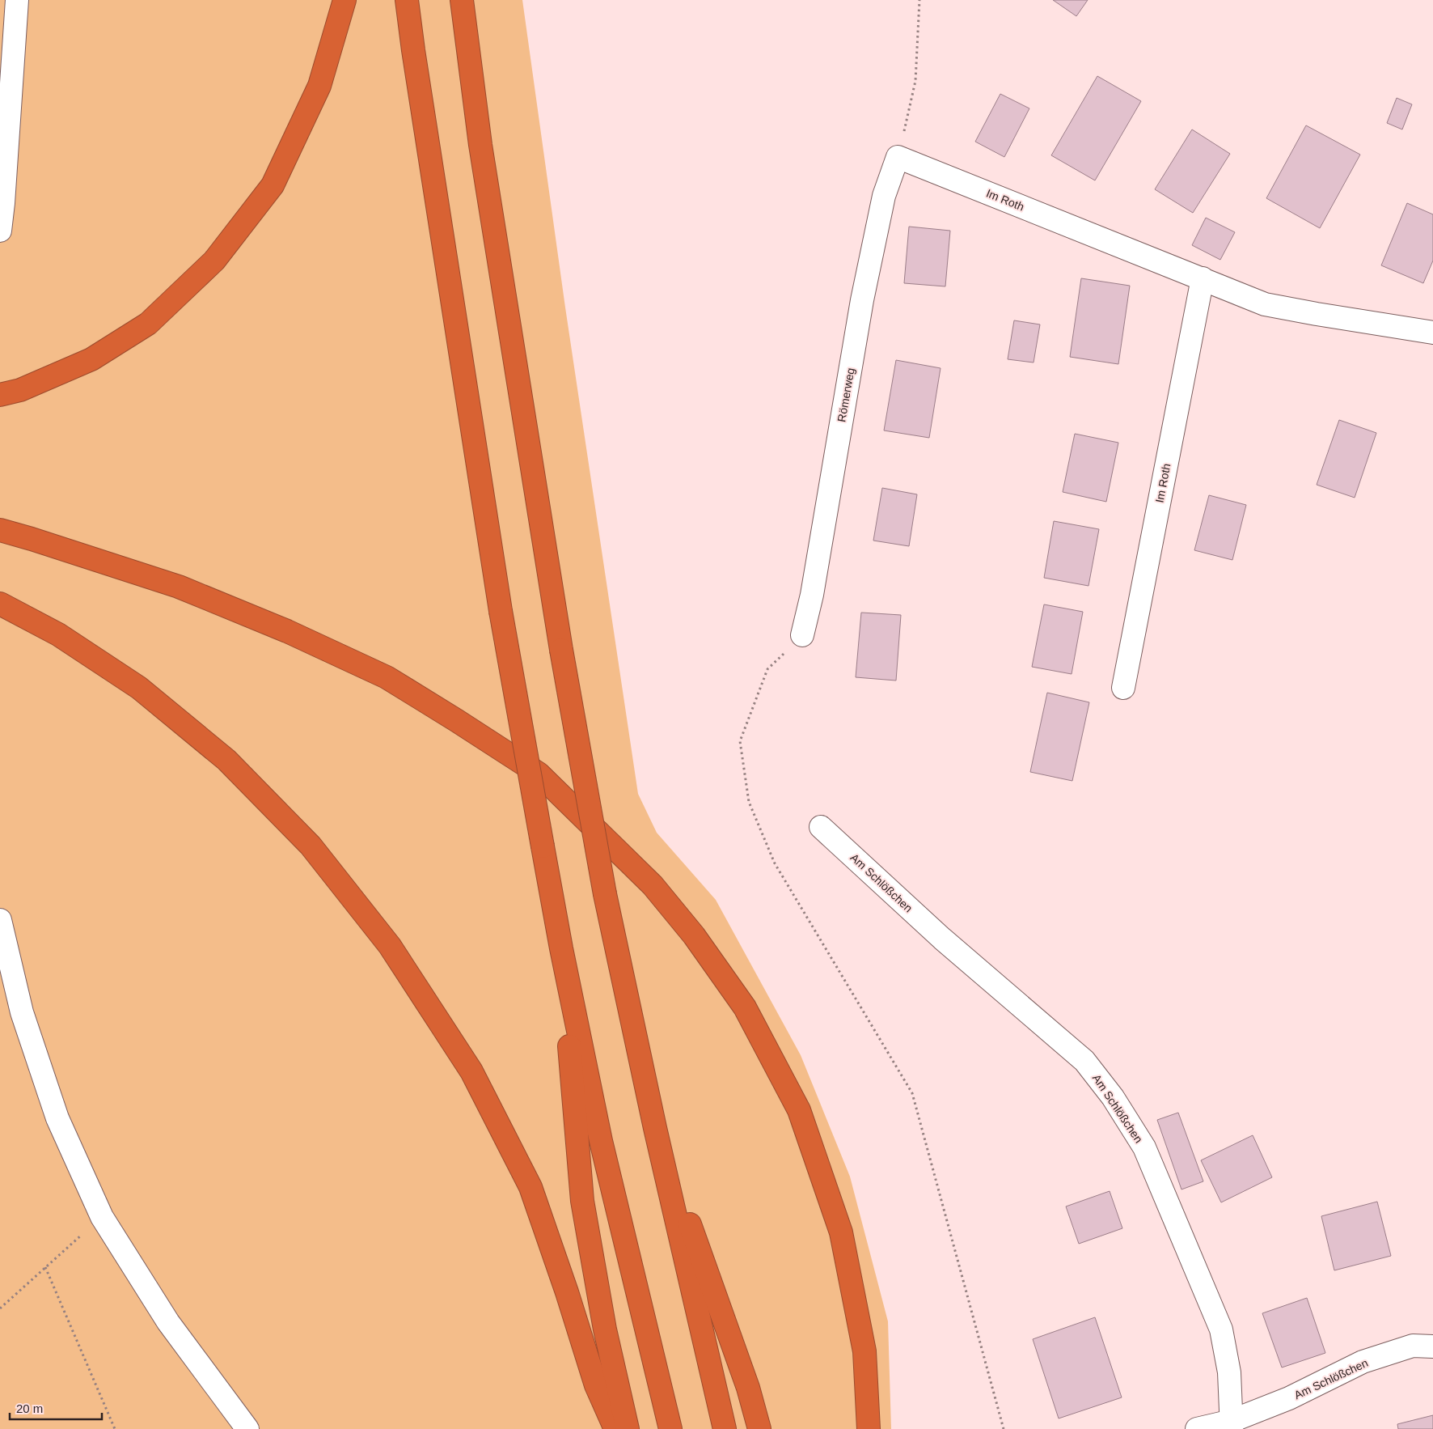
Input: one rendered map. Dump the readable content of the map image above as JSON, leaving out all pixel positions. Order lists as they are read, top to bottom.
{
  "streets": {
    "street": ["Im Roth", "Römerweg", "Am Schlößchen"]
  },
  "crossings": [
    ["Im Roth", "Römerweg"]
  ],
  "scale_bar": "20 m"
}
